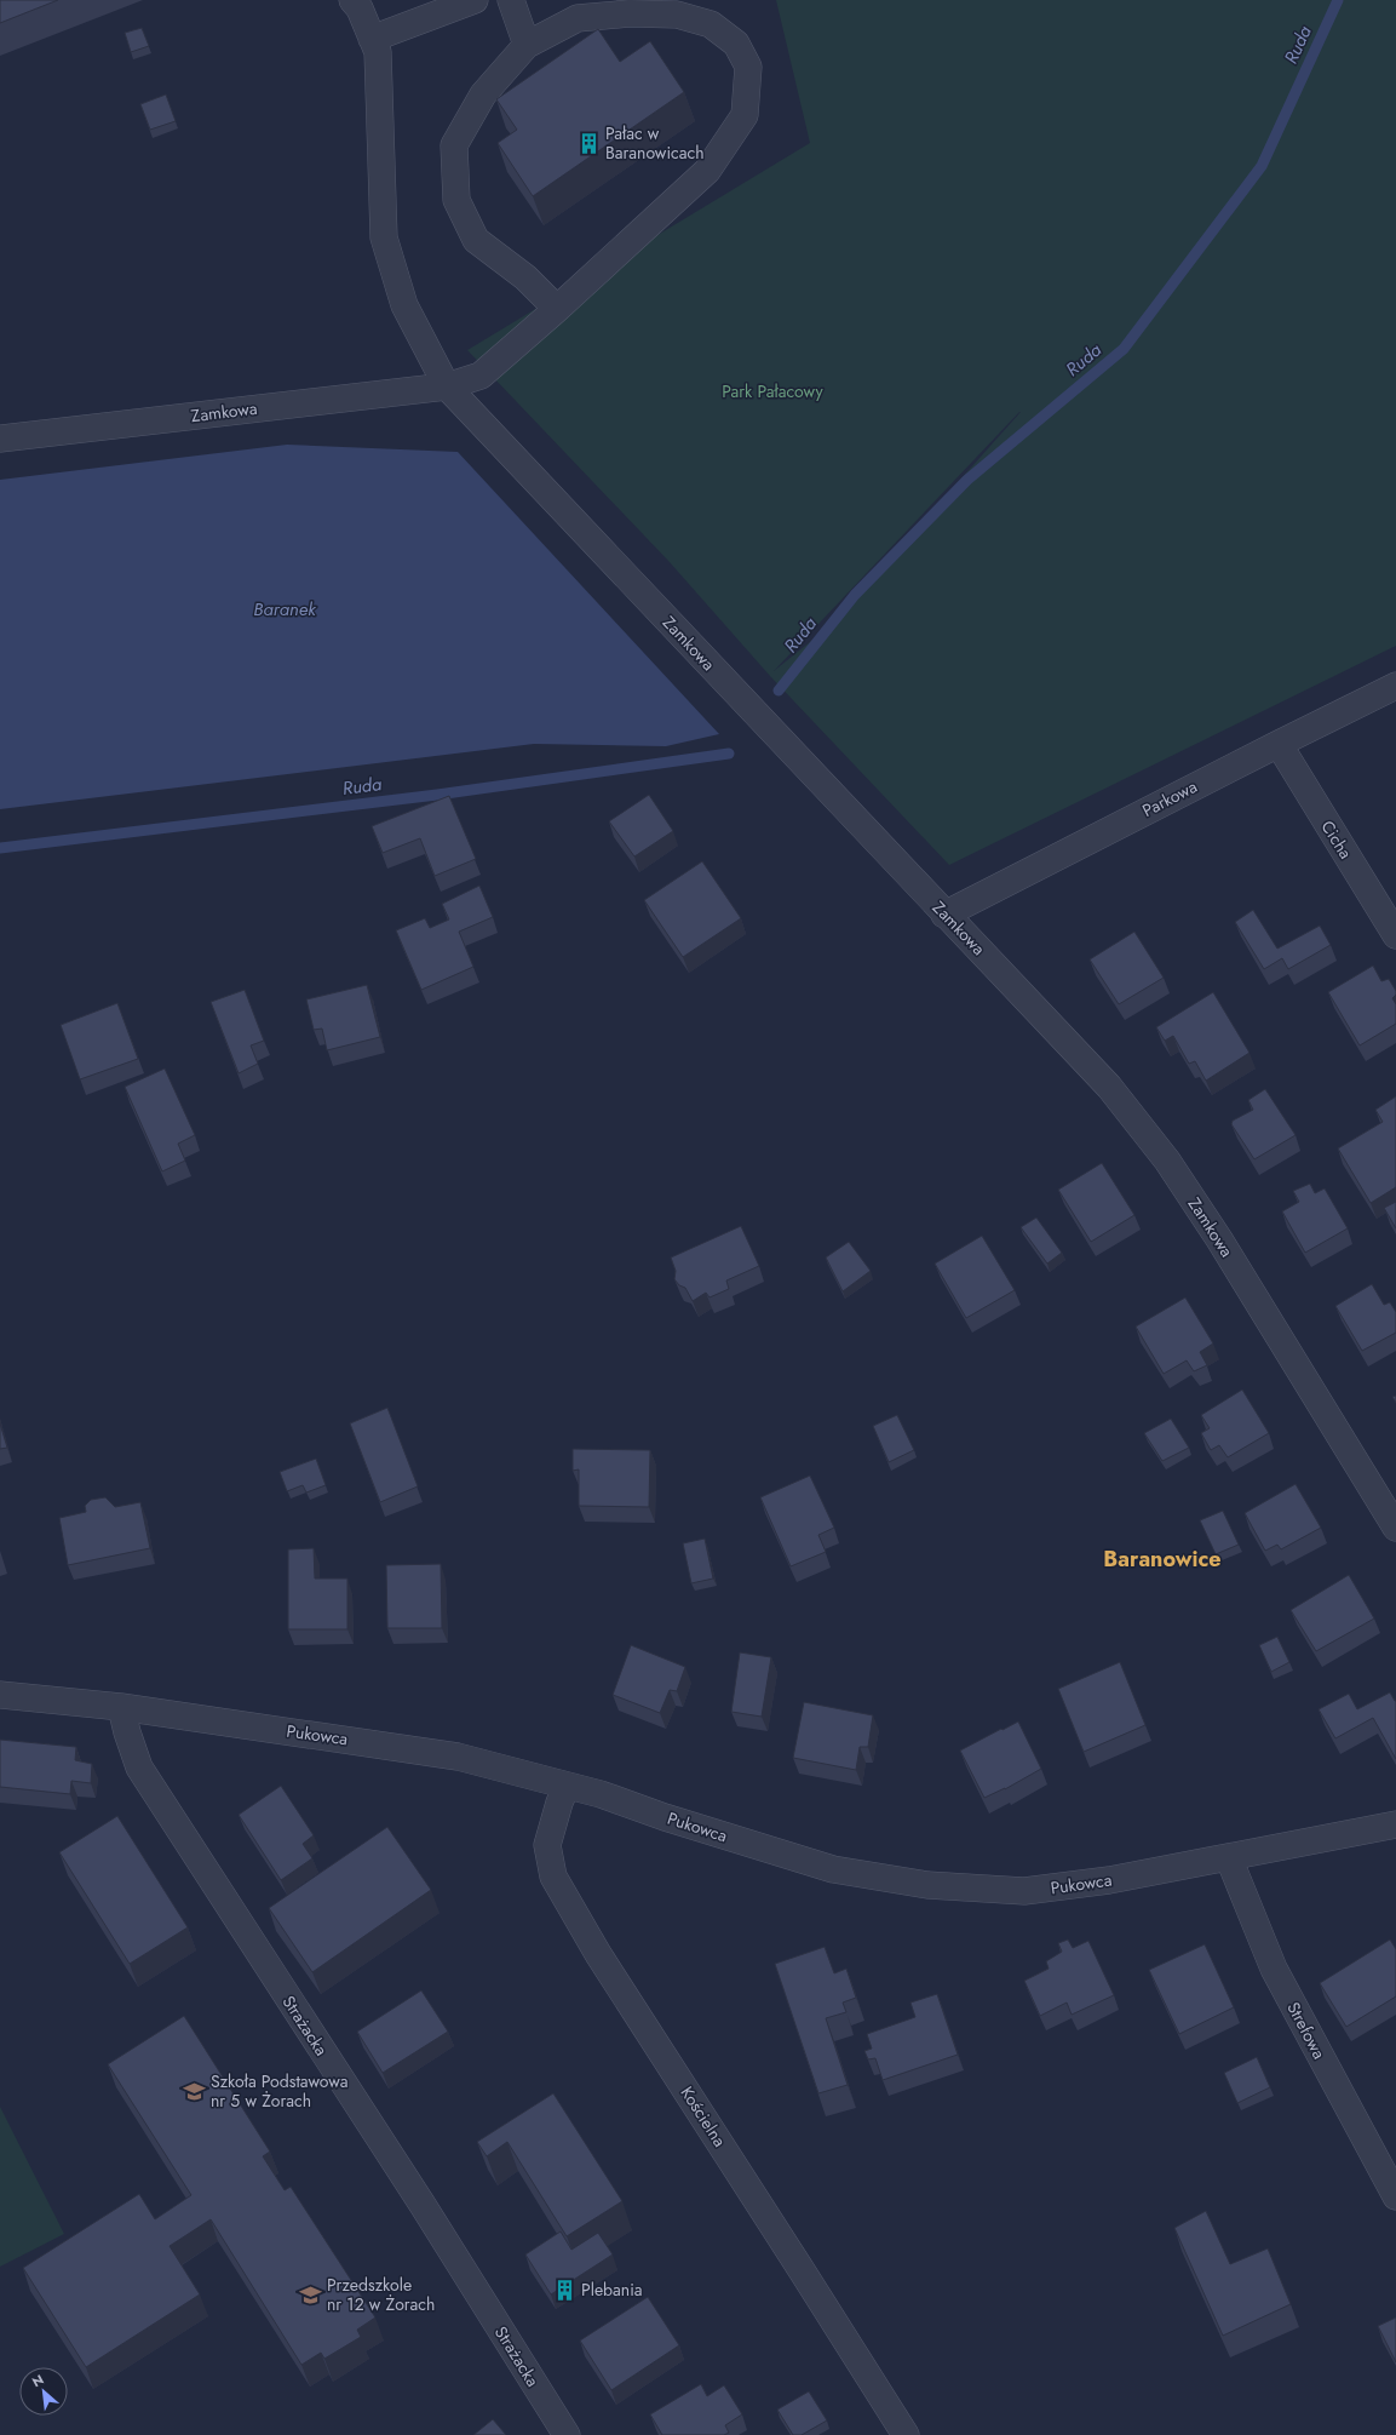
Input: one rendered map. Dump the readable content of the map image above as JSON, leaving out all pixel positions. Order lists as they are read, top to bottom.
{
  "streets": {
    "street": [
      "Zamkowa",
      "Parkowa",
      "Cicha",
      "Pukowca",
      "Strażacka",
      "Strefowa",
      "Kościelna"
    ]
  },
  "crossings": [
    ["Zamkowa", "Parkowa"],
    ["Parkowa", "Cicha"],
    ["Pukowca", "Strażacka"],
    ["Pukowca", "Strefowa"],
    ["Pukowca", "Kościelna"]
  ],
  "districts": ["Baranowice"],
  "water": ["Ruda", "Baranek"],
  "parks": ["Park Pałacowy"],
  "places": {
    "building": ["Pałac w Baranowicach", "Plebania"],
    "school or university": ["Szkoła Podstawowa nr 5 w Żorach", "Przedszkole nr 12 w Żorach"]
  },
  "north": "top left"
}
